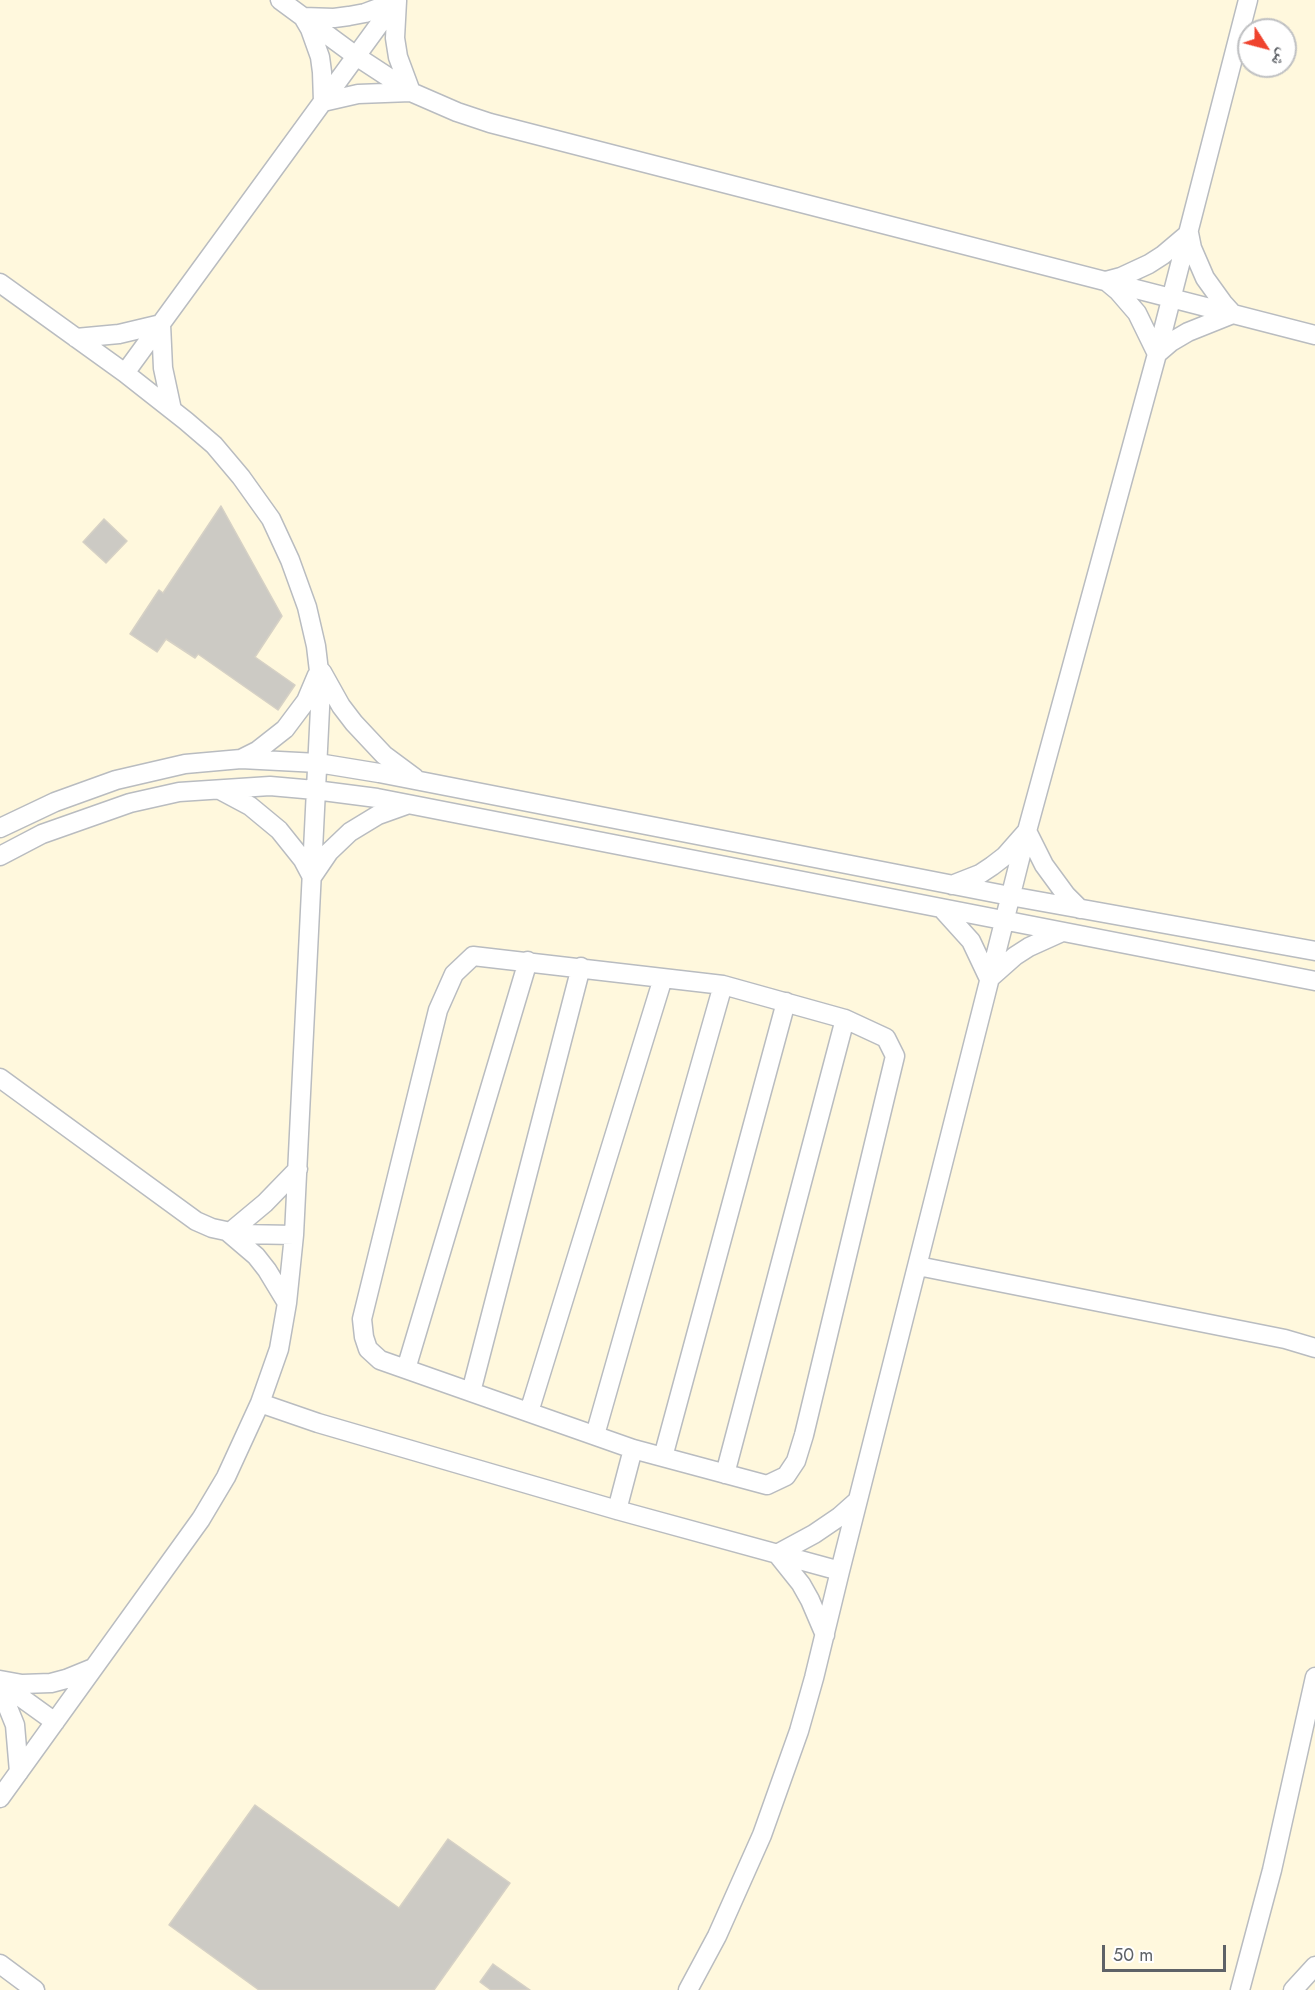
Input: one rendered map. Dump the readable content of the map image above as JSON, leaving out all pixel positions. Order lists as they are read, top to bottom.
{
  "scale_bar": "50 m",
  "north": "bottom right"
}
